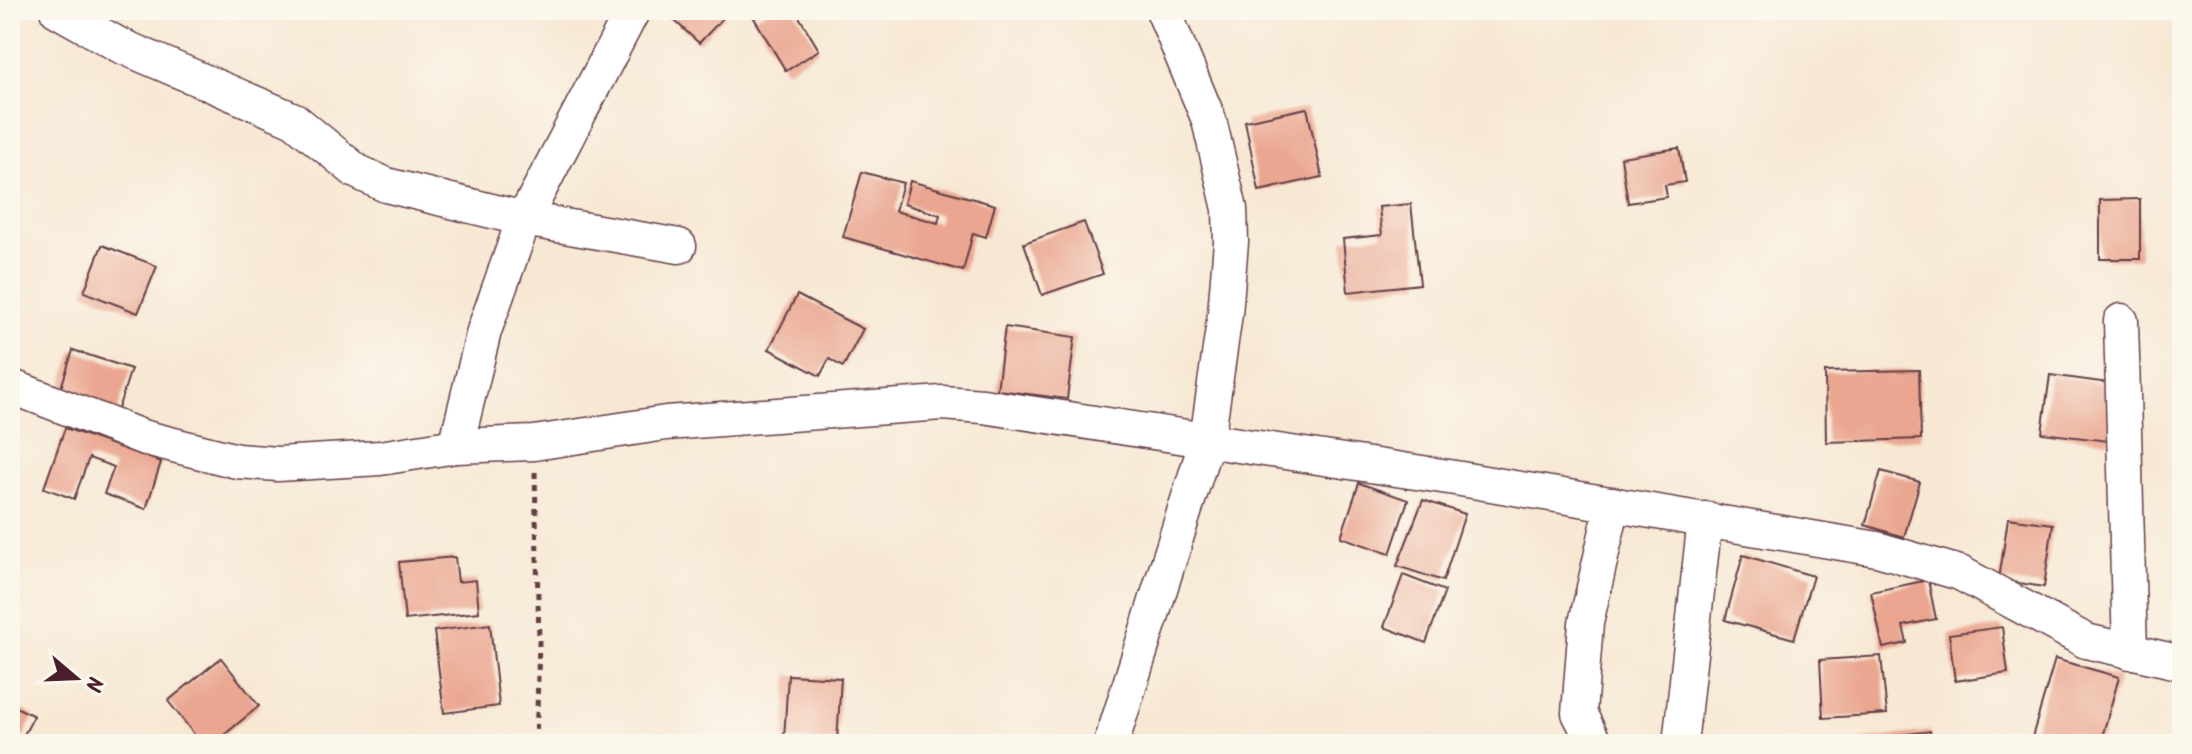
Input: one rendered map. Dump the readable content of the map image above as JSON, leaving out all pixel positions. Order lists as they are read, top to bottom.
{
  "north": "right"
}
